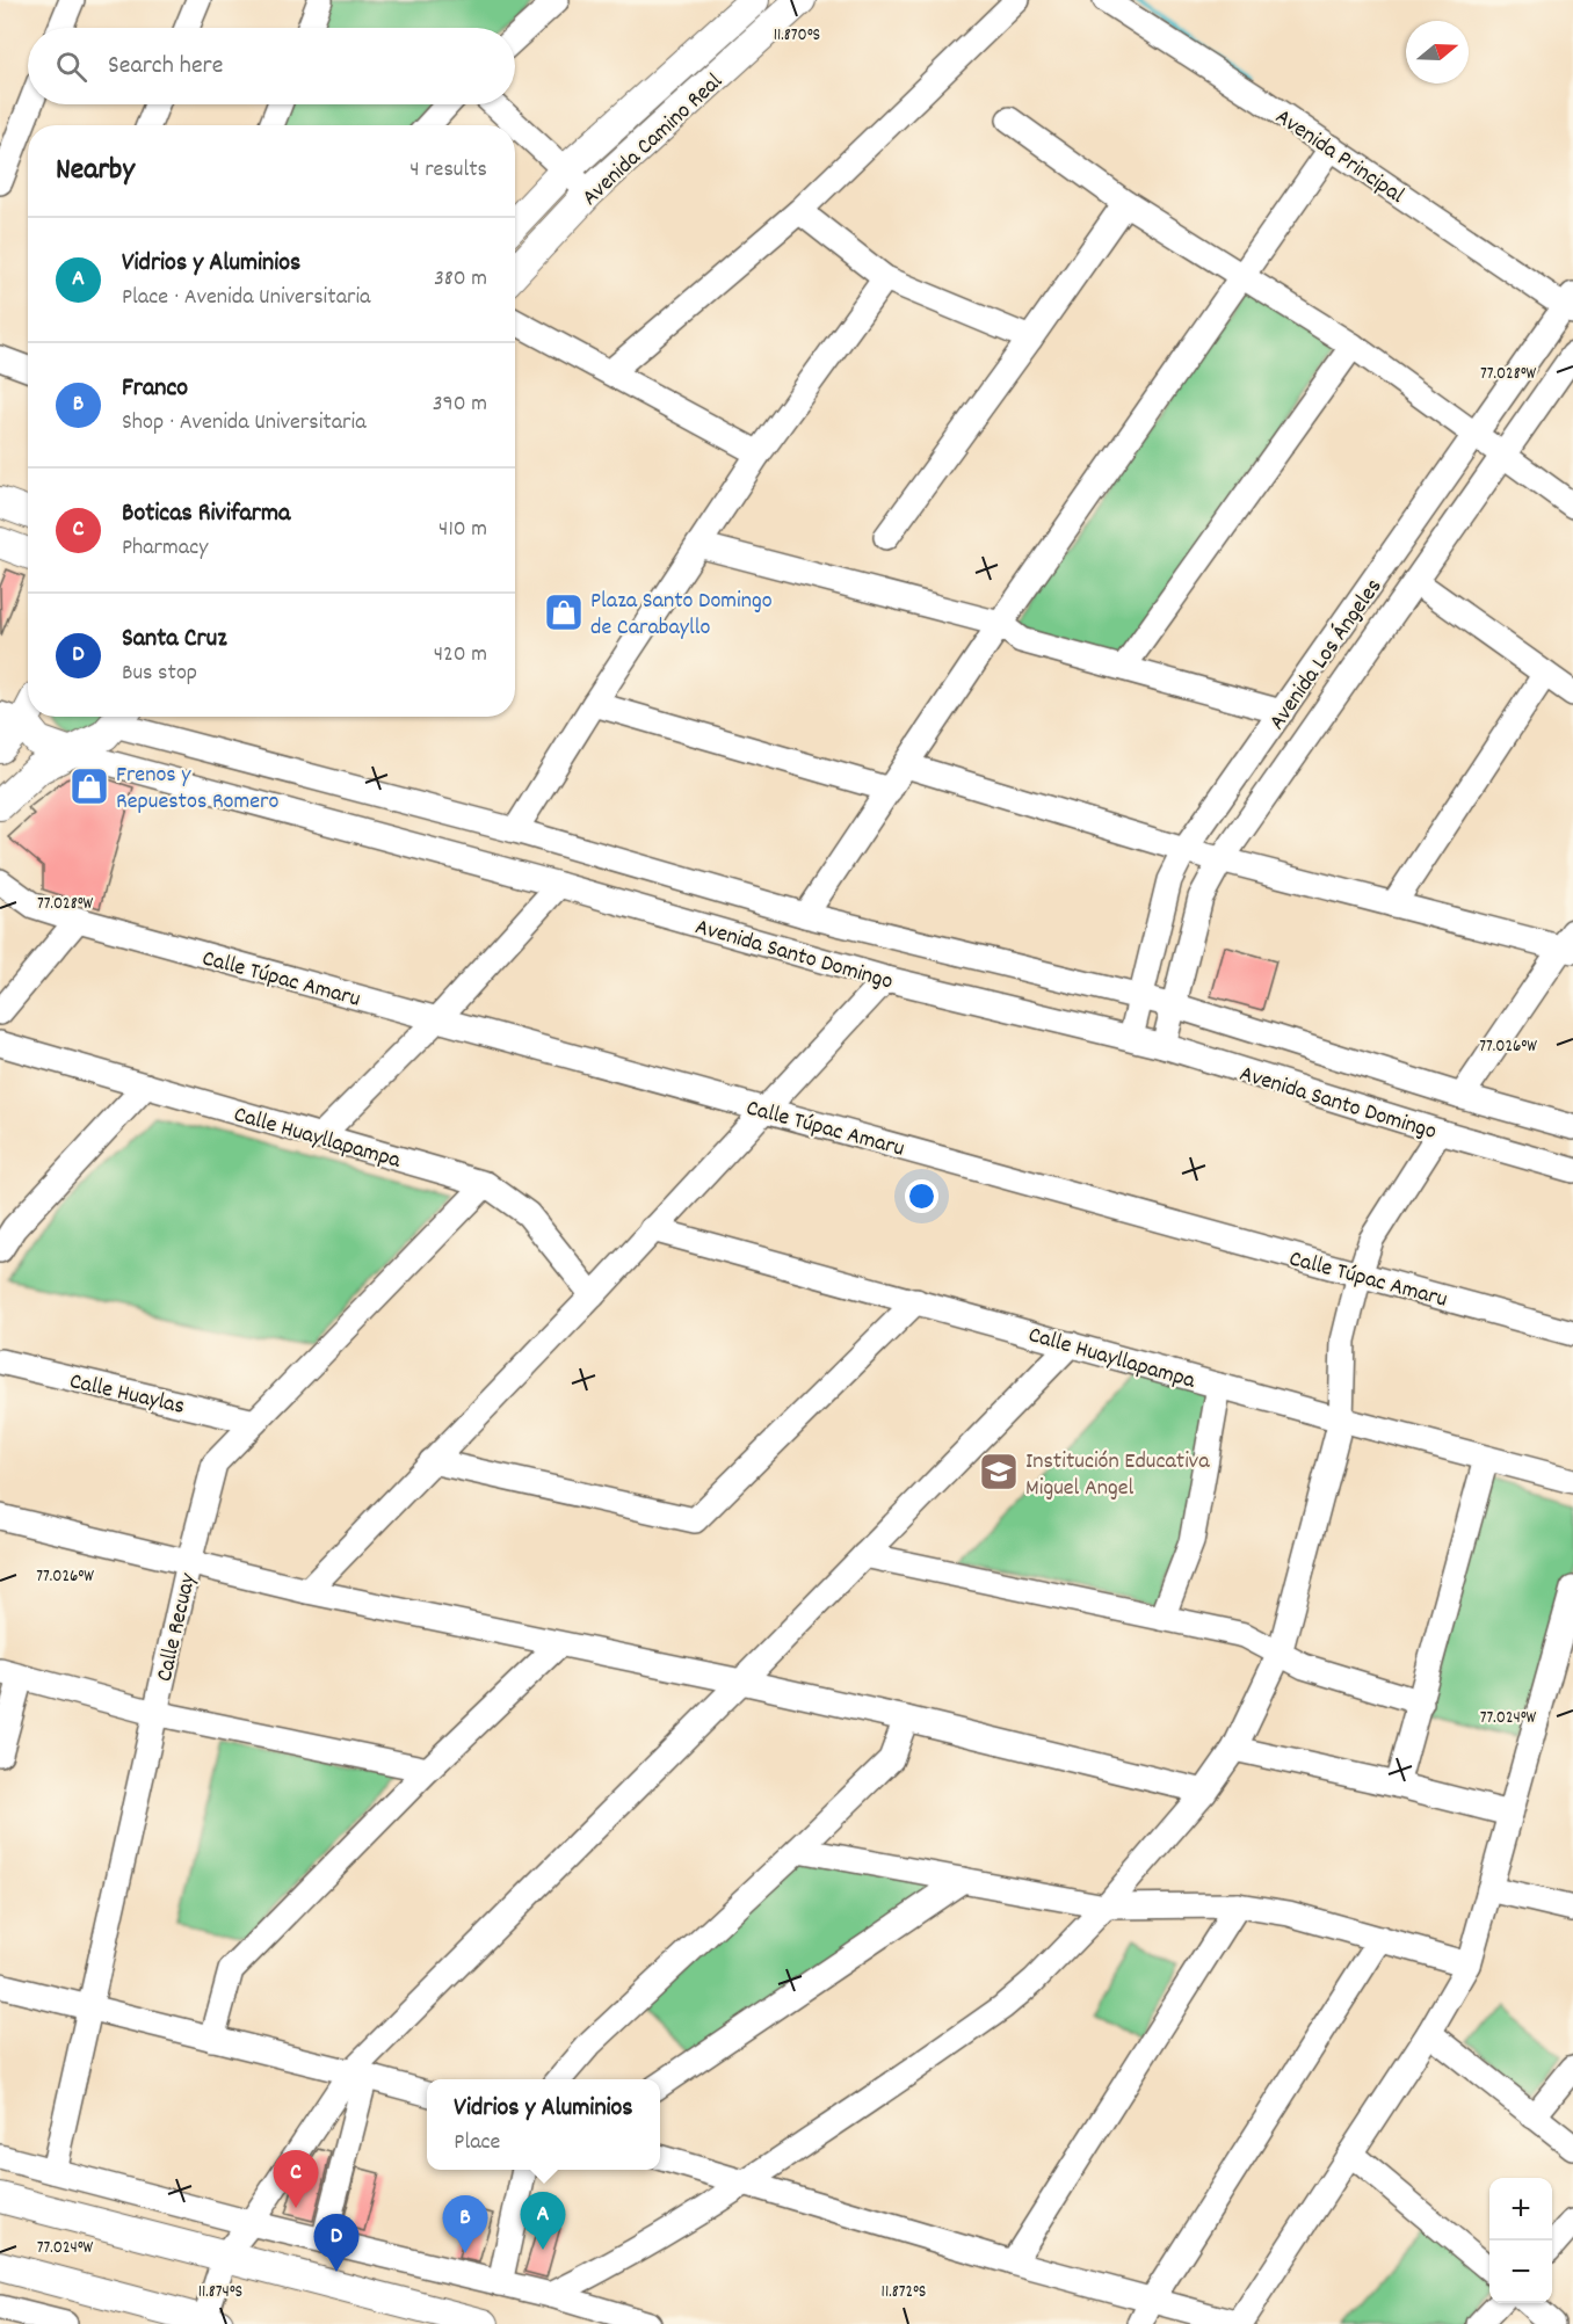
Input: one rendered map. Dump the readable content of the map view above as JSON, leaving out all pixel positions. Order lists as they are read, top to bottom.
{
  "streets": {
    "main road": ["Avenida Camino Real", "Avenida Santo Domingo"],
    "street": [
      "Avenida Principal",
      "Avenida Los Ángeles",
      "Calle Túpac Amaru",
      "Calle Huayllapampa",
      "Calle Huaylas",
      "Calle Recuay"
    ]
  },
  "crossings": [
    ["Avenida Principal", "Avenida Los Ángeles"],
    ["Avenida Los Ángeles", "Avenida Santo Domingo"],
    ["Calle Huayllapampa", "Calle Recuay"],
    ["Calle Huaylas", "Calle Recuay"]
  ],
  "places": {
    "shop": ["Plaza Santo Domingo de Carabayllo", "Frenos y Repuestos Romero"],
    "school or university": ["Institución Educativa Miguel Angel"]
  },
  "north": "right",
  "page": {
    "search": "Search here",
    "heading": ["Nearby", "4 results"],
    "list": [
      {
        "mark": "A",
        "name": "Vidrios y Aluminios",
        "note": "Place · Avenida Universitaria",
        "value": "380 m"
      },
      {
        "mark": "B",
        "name": "Franco",
        "note": "Shop · Avenida Universitaria",
        "value": "390 m"
      },
      {
        "mark": "C",
        "name": "Boticas Rivifarma",
        "note": "Pharmacy",
        "value": "410 m"
      },
      {
        "mark": "D",
        "name": "Santa Cruz",
        "note": "Bus stop",
        "value": "420 m"
      }
    ],
    "popup": ["Vidrios y Aluminios", "Place"],
    "pins": [
      "C",
      "A",
      "B",
      "D"
    ],
    "map_buttons": ["+", "−"]
  },
  "coordinates": [
    "11.870°S",
    "77.028°W",
    "77.026°W",
    "77.024°W",
    "11.874°S",
    "11.872°S"
  ]
}
